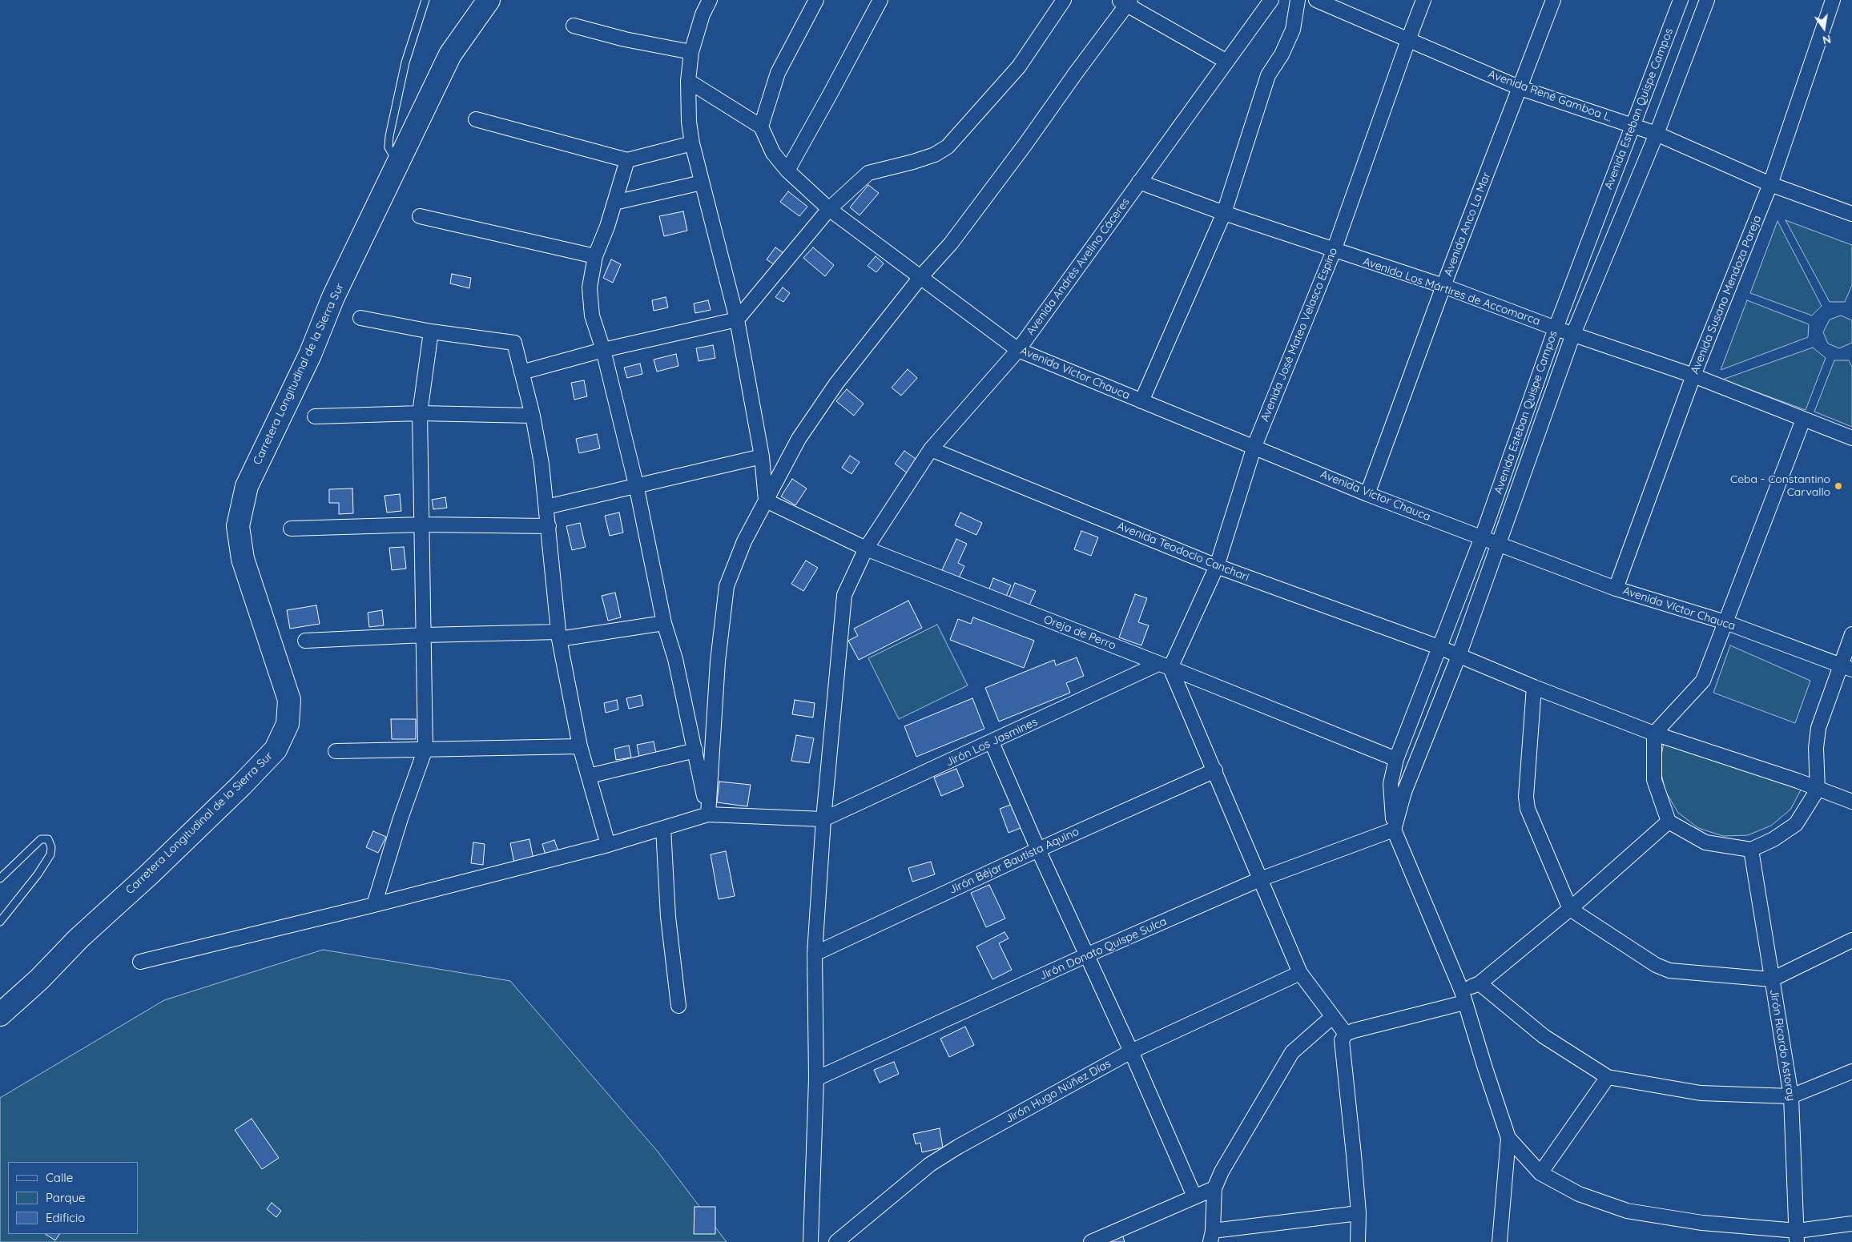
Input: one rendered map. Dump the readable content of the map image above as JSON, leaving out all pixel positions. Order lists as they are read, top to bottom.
{
  "streets": {
    "highway": ["Carretera Longitudinal de la Sierra Sur"],
    "street": [
      "Avenida René Gamboa L.",
      "Avenida Esteban Quispe Campos",
      "Avenida Anco La Mar",
      "Avenida Andrés Avelino Cáceres",
      "Avenida Los Mártires de Accomarca",
      "Avenida Susano Mendoza Pareja",
      "Avenida José Mateo Velasco Espino",
      "Avenida Víctor Chauca",
      "Avenida Teodocio Canchari",
      "Oreja de Perro",
      "Jirón Los Jasmines",
      "Jirón Béjar Bautista Aquino",
      "Jirón Donato Quispe Sulca",
      "Jirón Ricardo Astoray",
      "Jirón Hugo Núñez Días"
    ]
  },
  "crossings": [
    ["Avenida René Gamboa L.", "Avenida Esteban Quispe Campos"],
    ["Avenida René Gamboa L.", "Avenida Anco La Mar"],
    ["Avenida René Gamboa L.", "Avenida Susano Mendoza Pareja"],
    ["Avenida René Gamboa L.", "Avenida José Mateo Velasco Espino"],
    ["Avenida Esteban Quispe Campos", "Avenida Los Mártires de Accomarca"],
    ["Avenida Esteban Quispe Campos", "Avenida Víctor Chauca"],
    ["Avenida Esteban Quispe Campos", "Avenida Teodocio Canchari"],
    ["Avenida Esteban Quispe Campos", "Oreja de Perro"],
    ["Avenida Esteban Quispe Campos", "Jirón Donato Quispe Sulca"],
    ["Avenida Anco La Mar", "Avenida Los Mártires de Accomarca"],
    ["Avenida Anco La Mar", "Avenida Víctor Chauca"],
    ["Avenida Andrés Avelino Cáceres", "Avenida Los Mártires de Accomarca"],
    ["Avenida Andrés Avelino Cáceres", "Avenida Víctor Chauca"],
    ["Avenida Andrés Avelino Cáceres", "Avenida Teodocio Canchari"],
    ["Avenida Andrés Avelino Cáceres", "Oreja de Perro"],
    ["Avenida Andrés Avelino Cáceres", "Jirón Los Jasmines"],
    ["Avenida Andrés Avelino Cáceres", "Jirón Béjar Bautista Aquino"],
    ["Avenida Andrés Avelino Cáceres", "Jirón Donato Quispe Sulca"],
    ["Avenida Los Mártires de Accomarca", "Avenida Susano Mendoza Pareja"],
    ["Avenida Los Mártires de Accomarca", "Avenida José Mateo Velasco Espino"],
    ["Avenida Susano Mendoza Pareja", "Avenida Víctor Chauca"],
    ["Avenida José Mateo Velasco Espino", "Avenida Víctor Chauca"],
    ["Avenida José Mateo Velasco Espino", "Avenida Teodocio Canchari"],
    ["Avenida José Mateo Velasco Espino", "Oreja de Perro"],
    ["Avenida José Mateo Velasco Espino", "Jirón Los Jasmines"],
    ["Oreja de Perro", "Jirón Los Jasmines"]
  ],
  "places": ["Ceba - Constantino Carvallo"],
  "legend": ["Calle", "Parque", "Edificio"],
  "north": "bottom"
}
